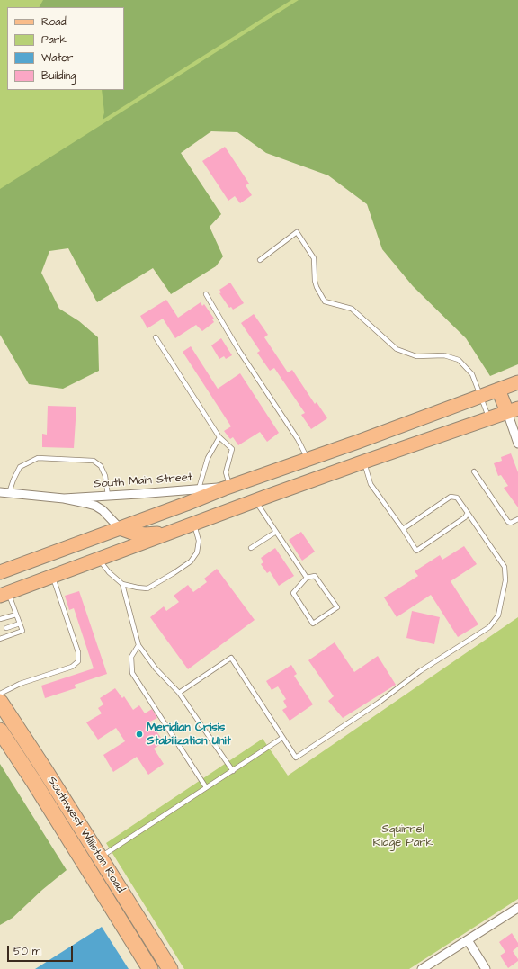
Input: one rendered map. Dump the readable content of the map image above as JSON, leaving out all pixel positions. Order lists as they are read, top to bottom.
{
  "streets": {
    "highway": ["Southwest Williston Road"],
    "street": ["South Main Street"]
  },
  "parks": ["Squirrel Ridge Park"],
  "places": ["Meridian Crisis Stabilization Unit"],
  "legend": [
    "Road",
    "Park",
    "Water",
    "Building"
  ],
  "scale_bar": "50 m"
}
